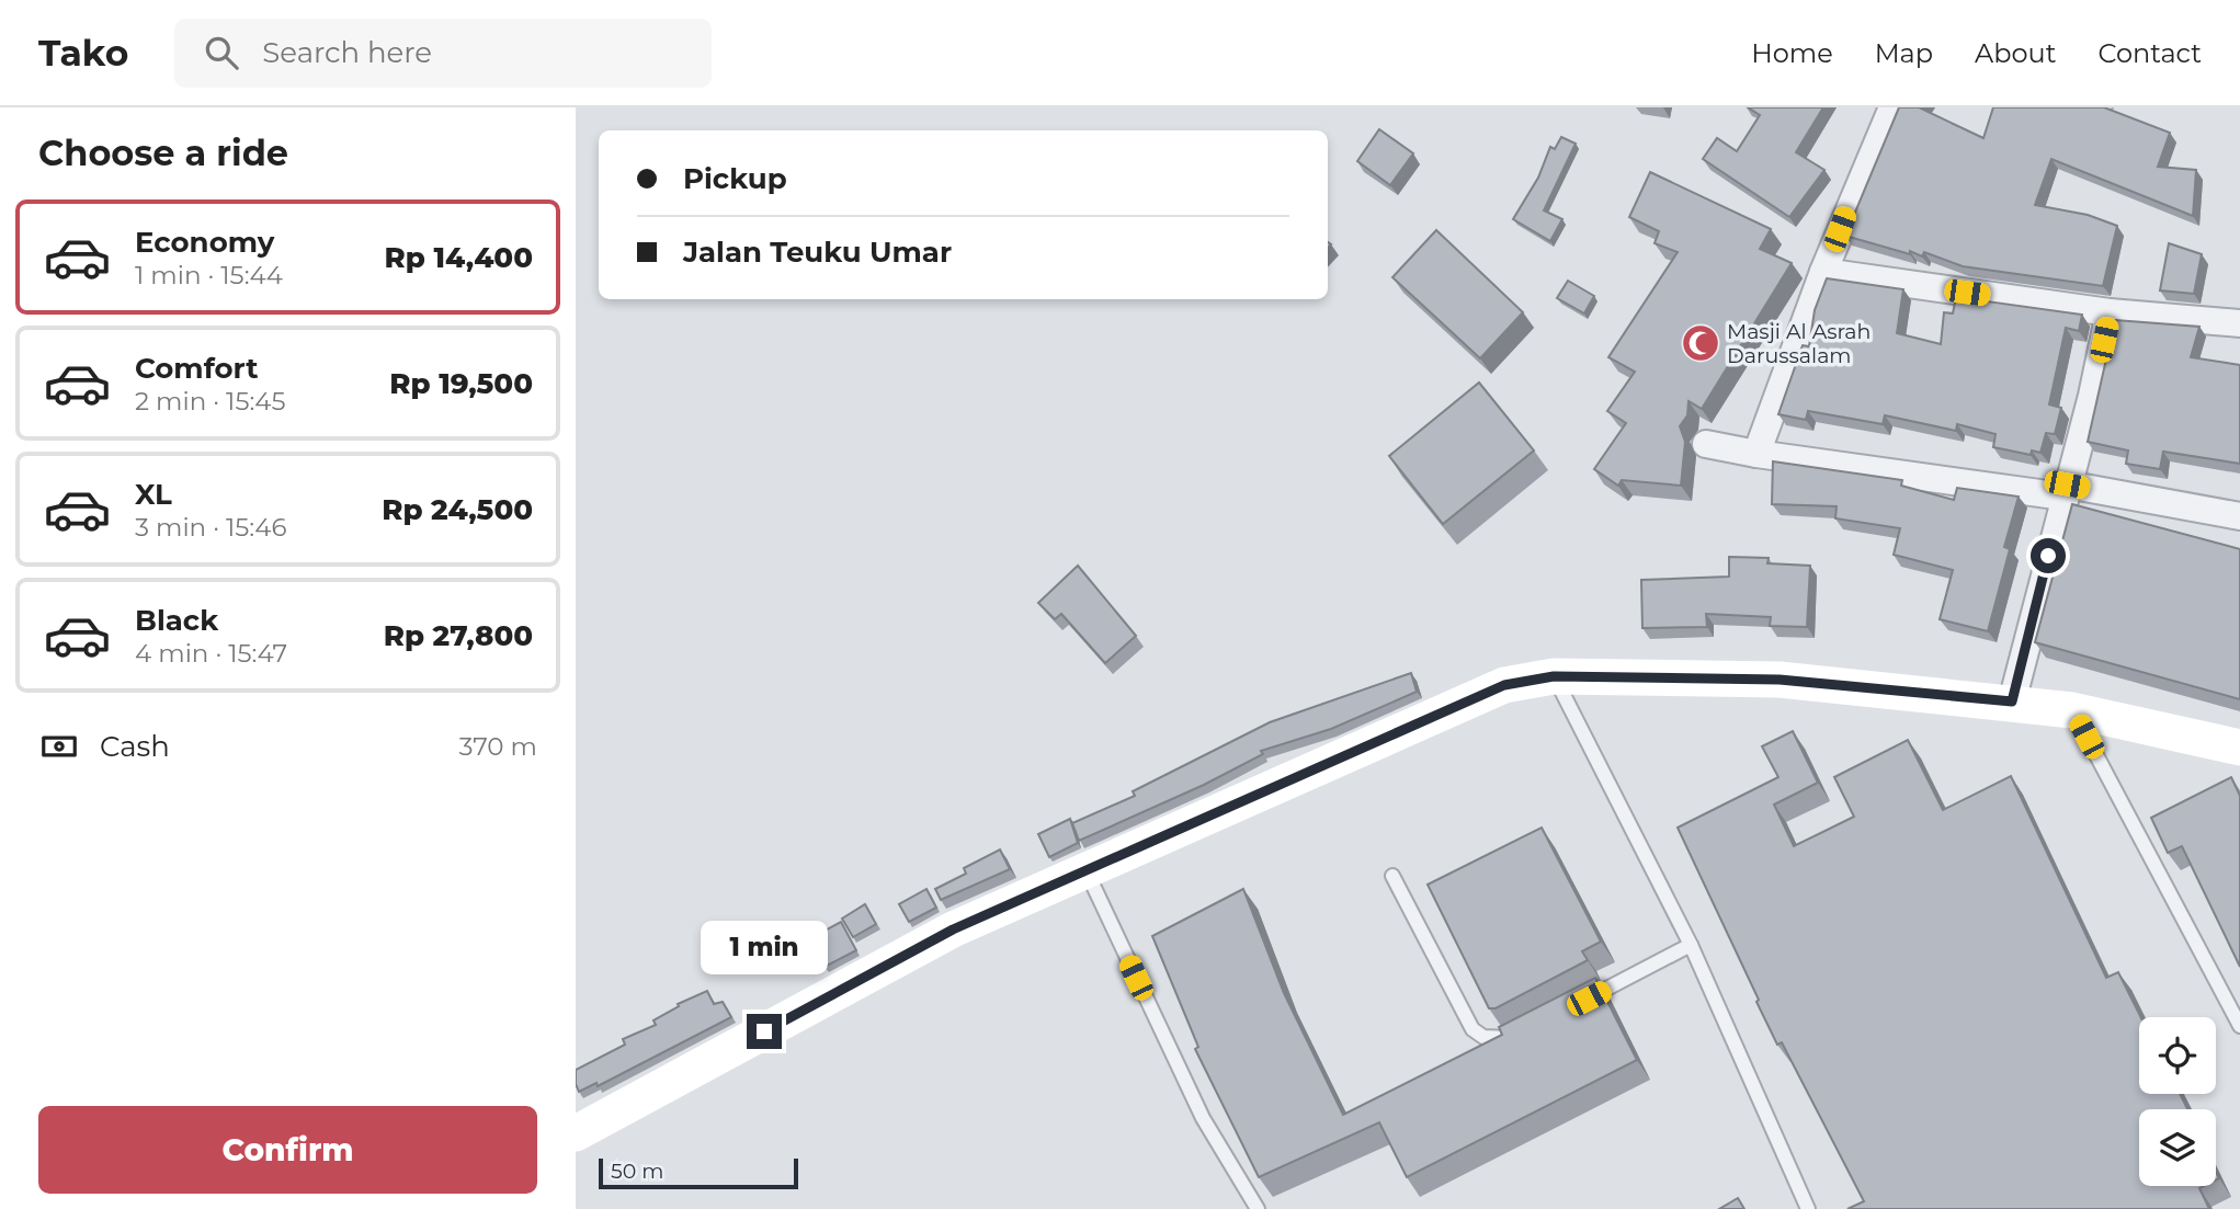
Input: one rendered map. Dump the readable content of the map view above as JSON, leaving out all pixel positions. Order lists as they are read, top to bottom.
{
  "places": {
    "mosque": ["Masji Al Asrah Darussalam"]
  },
  "scale_bar": "50 m",
  "page": {
    "header": "Tako",
    "search": "Search here",
    "nav": [
      "Home",
      "Map",
      "About",
      "Contact"
    ],
    "heading": "Choose a ride",
    "banner": ["Pickup", "Jalan Teuku Umar"],
    "list": [
      {
        "name": "Economy",
        "note": "1 min · 15:44",
        "value": "Rp 14,400"
      },
      {
        "name": "Comfort",
        "note": "2 min · 15:45",
        "value": "Rp 19,500"
      },
      {
        "name": "XL",
        "note": "3 min · 15:46",
        "value": "Rp 24,500"
      },
      {
        "name": "Black",
        "note": "4 min · 15:47",
        "value": "Rp 27,800"
      }
    ],
    "pay": ["Cash", "370 m"],
    "bubble": "1 min",
    "buttons": "Confirm",
    "scale": "50 m"
  }
}
